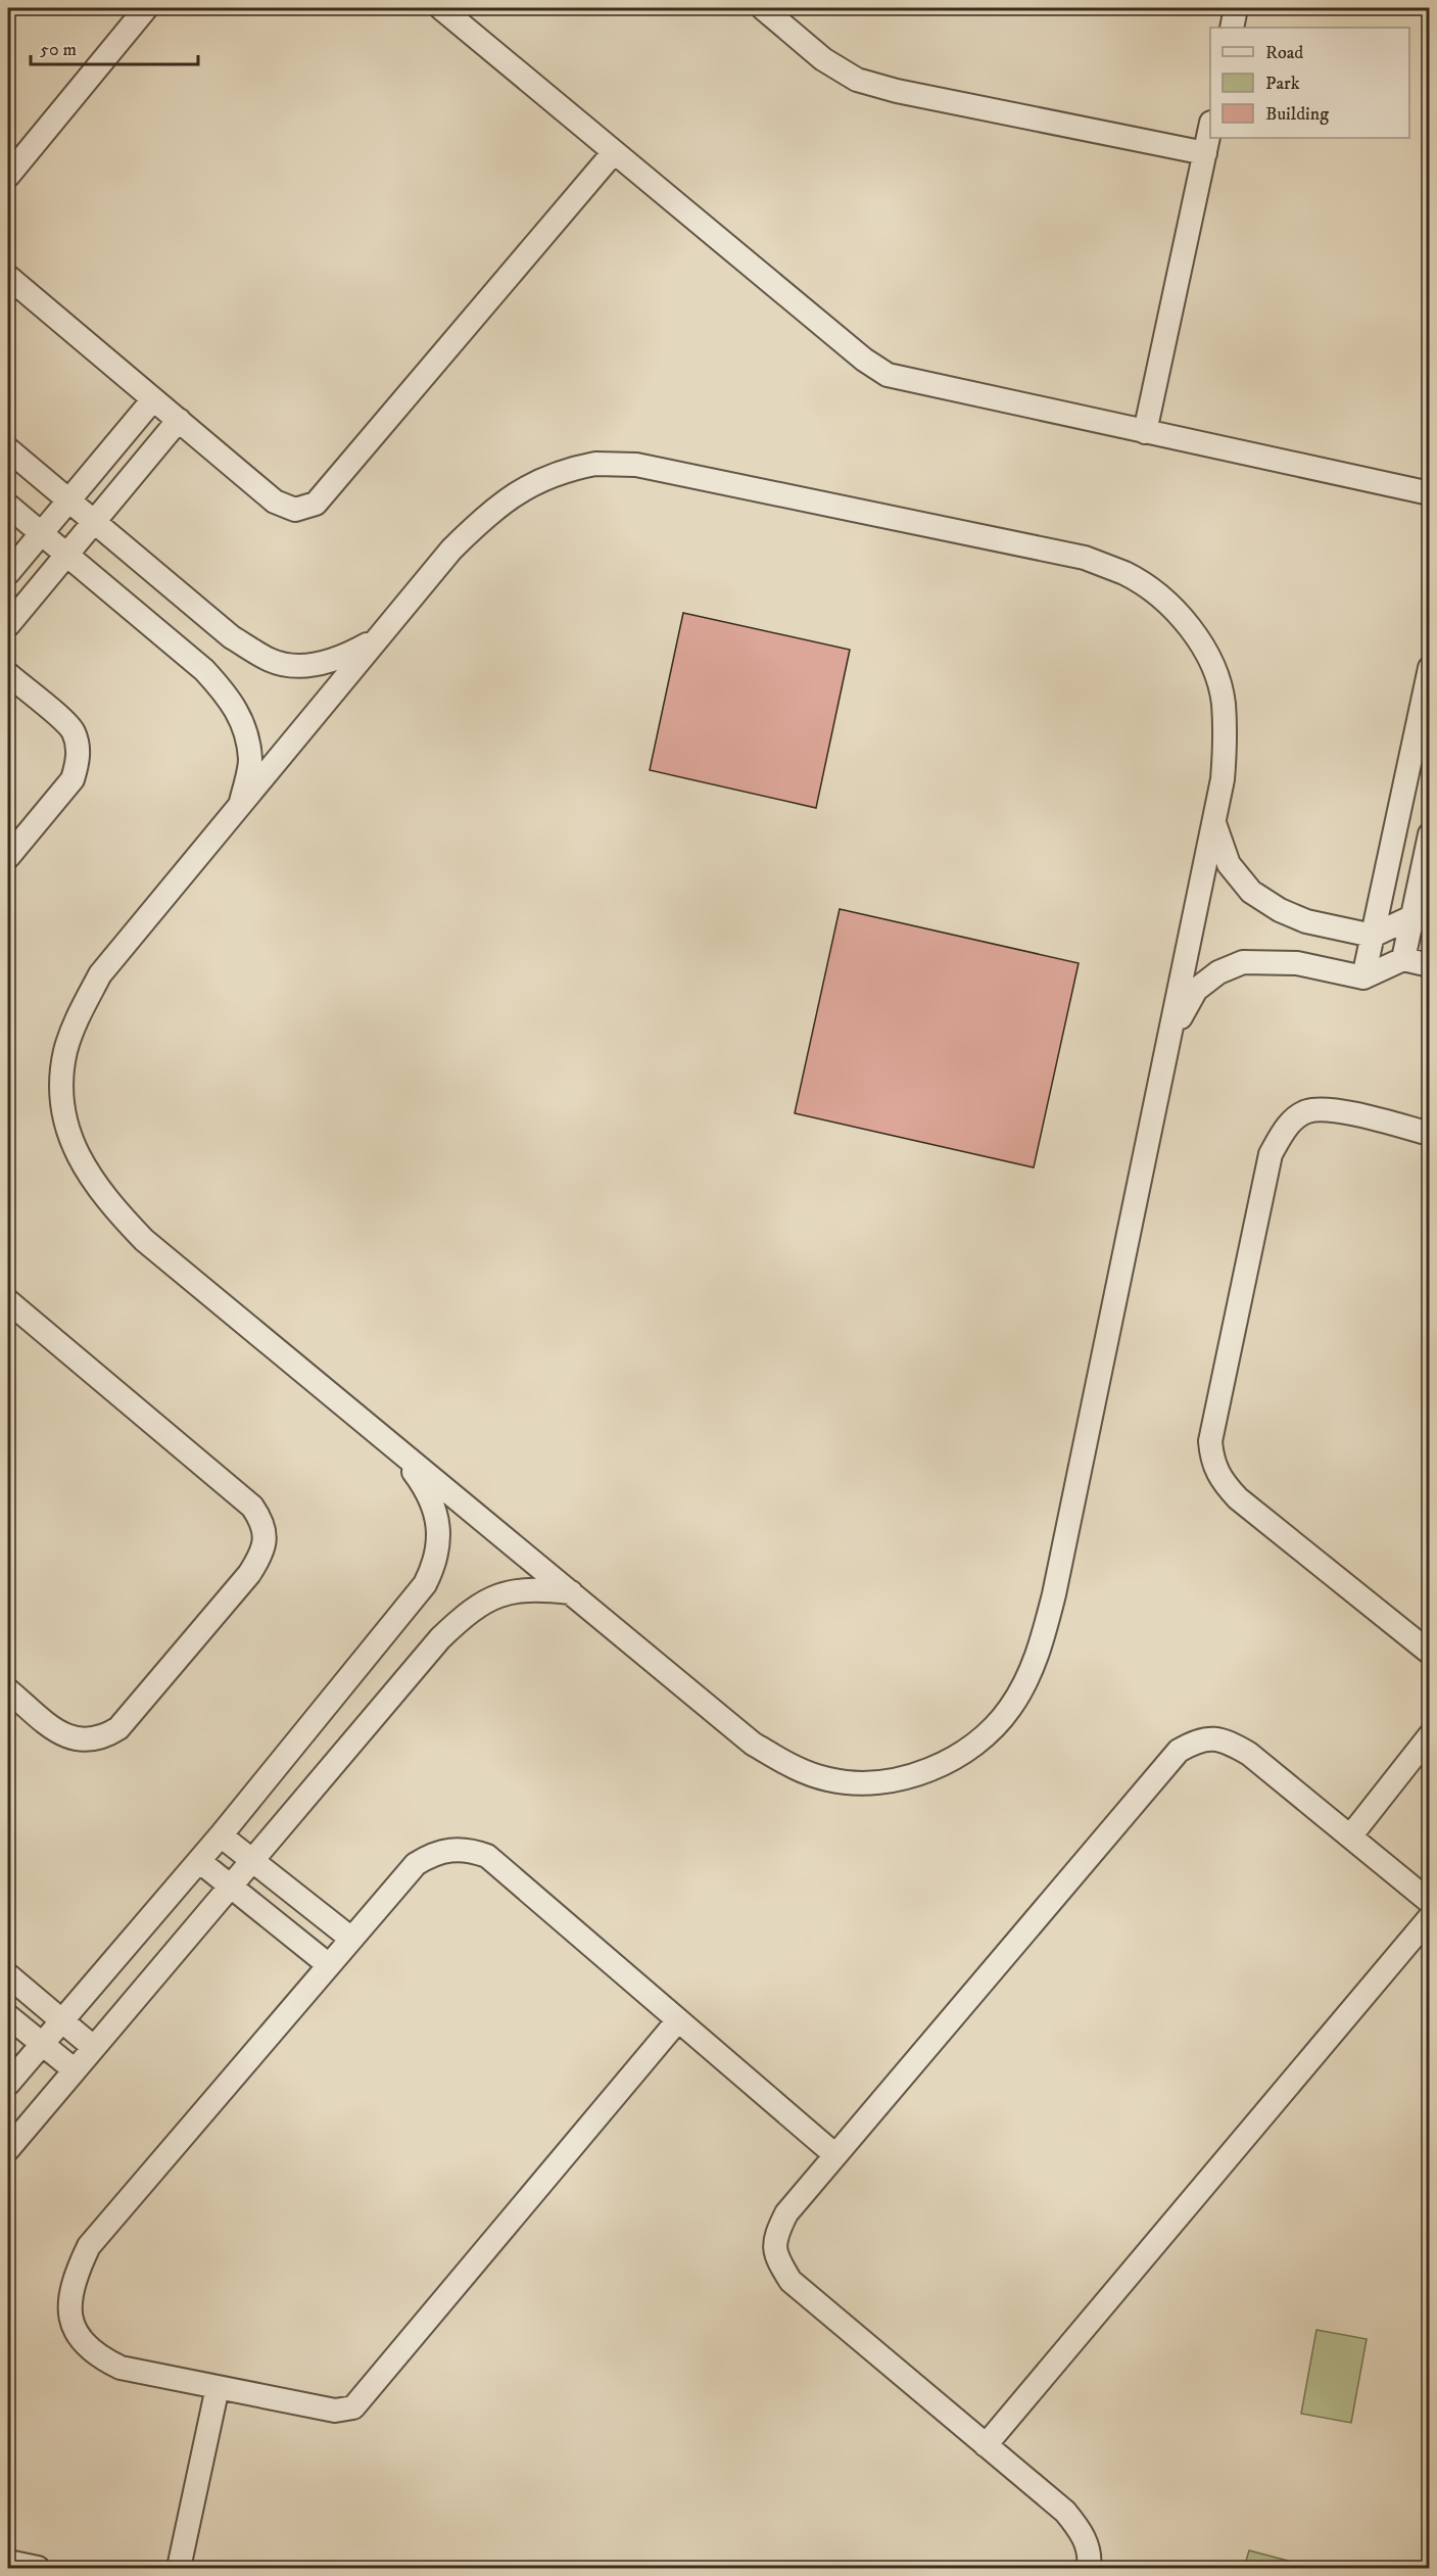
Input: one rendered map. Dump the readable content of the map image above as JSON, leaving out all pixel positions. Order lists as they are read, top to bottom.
{
  "legend": ["Road", "Park", "Building"],
  "scale_bar": "50 m"
}
